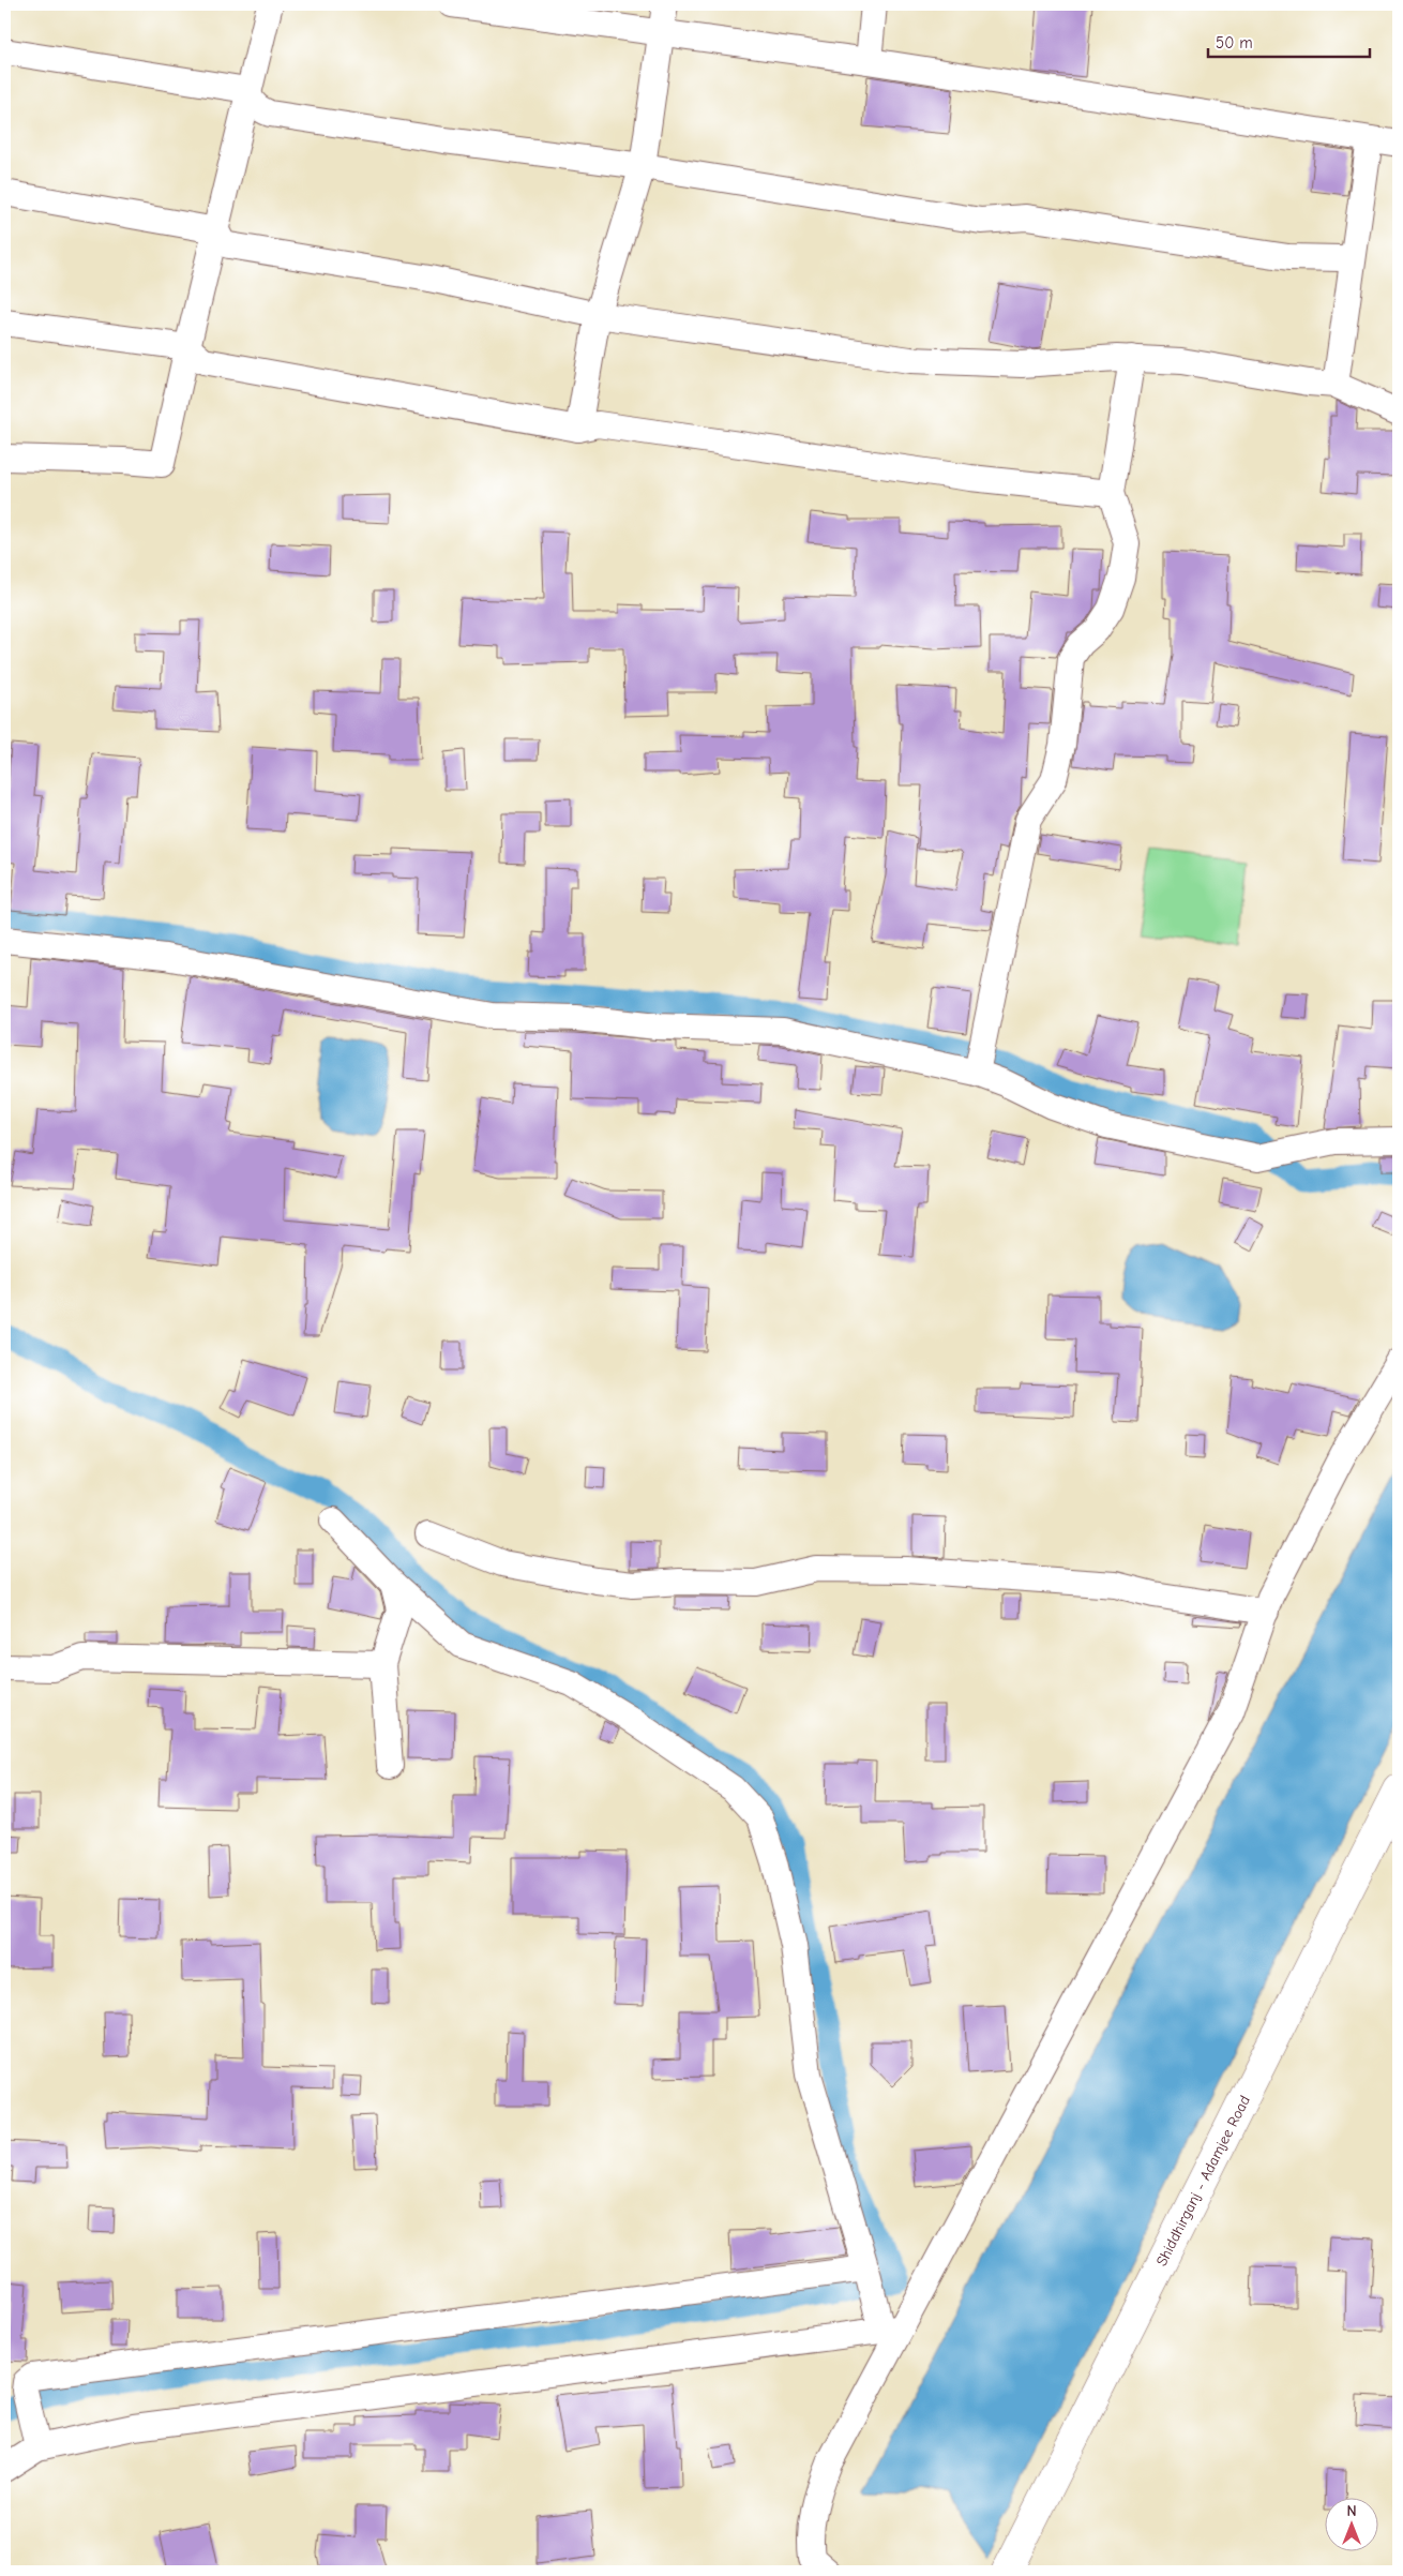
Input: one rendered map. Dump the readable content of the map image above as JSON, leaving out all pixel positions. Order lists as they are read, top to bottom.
{
  "streets": {
    "main road": ["Shiddhirganj - Adamjee Road"]
  },
  "scale_bar": "50 m",
  "north": "top"
}
